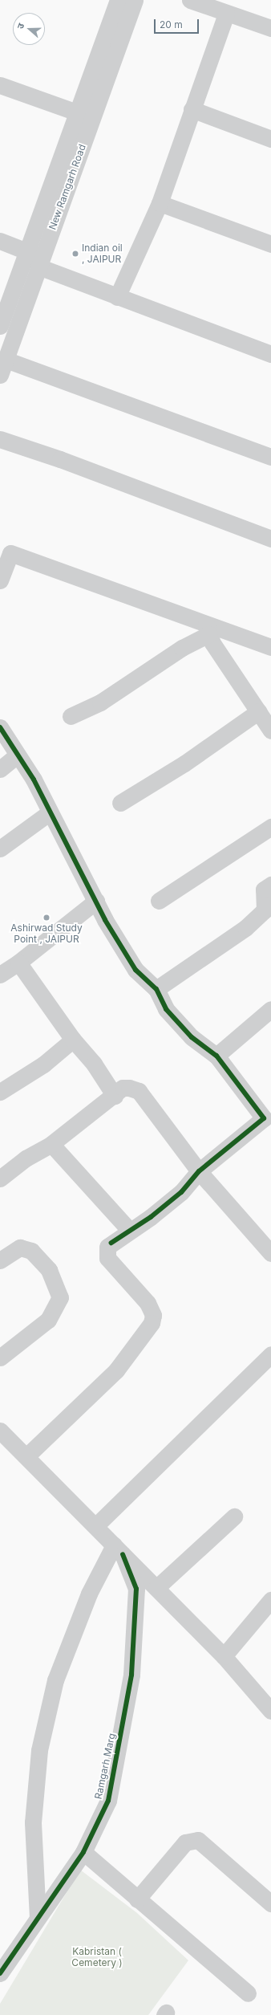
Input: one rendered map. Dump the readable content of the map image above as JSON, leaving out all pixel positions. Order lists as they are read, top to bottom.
{
  "streets": {
    "street": ["New Ramgarh Road", "Ramgarh Marg"]
  },
  "parks": ["Kabristan ( Cemetery )"],
  "places": ["Indian oil , JAIPUR", "Ashirwad Study Point , JAIPUR"],
  "scale_bar": "20 m",
  "north": "left"
}
